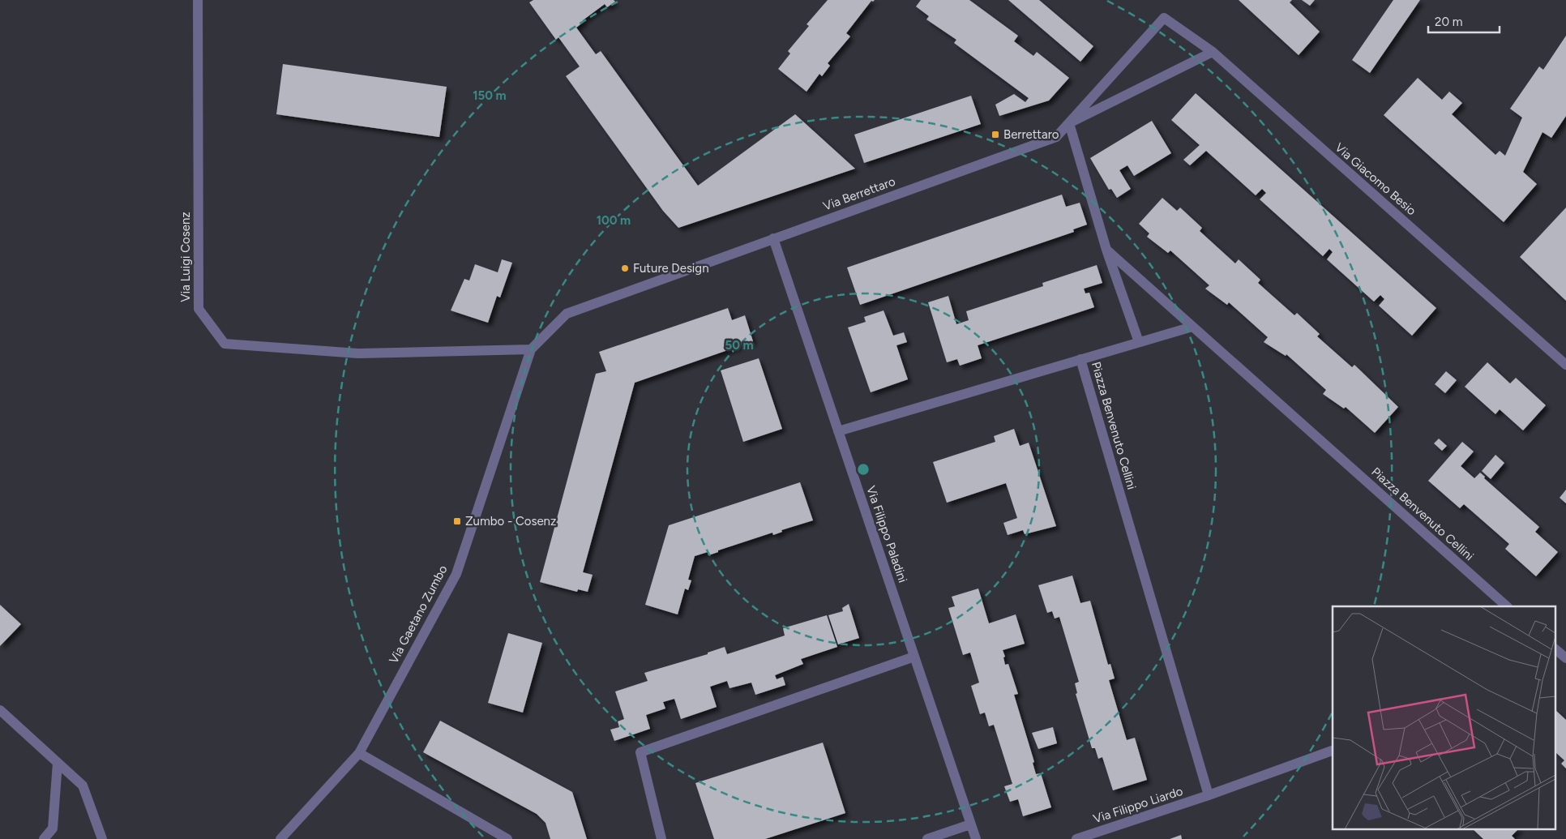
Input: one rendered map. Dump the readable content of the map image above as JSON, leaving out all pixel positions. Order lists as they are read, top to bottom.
{
  "streets": {
    "street": [
      "Via Giacomo Besio",
      "Via Berrettaro",
      "Via Luigi Cosenz",
      "Piazza Benvenuto Cellini",
      "Via Filippo Paladini",
      "Via Gaetano Zumbo",
      "Via Filippo Liardo"
    ]
  },
  "crossings": [
    ["Via Giacomo Besio", "Via Berrettaro"],
    ["Via Berrettaro", "Via Luigi Cosenz"],
    ["Via Berrettaro", "Via Filippo Paladini"],
    ["Via Berrettaro", "Via Gaetano Zumbo"],
    ["Via Luigi Cosenz", "Via Gaetano Zumbo"],
    ["Piazza Benvenuto Cellini", "Via Filippo Liardo"]
  ],
  "places": {
    "transit": ["Berrettaro", "Zumbo - Cosenz"],
    "other": ["Future Design"]
  },
  "scale_bar": "20 m",
  "rings": ["150 m", "100 m", "50 m"]
}
